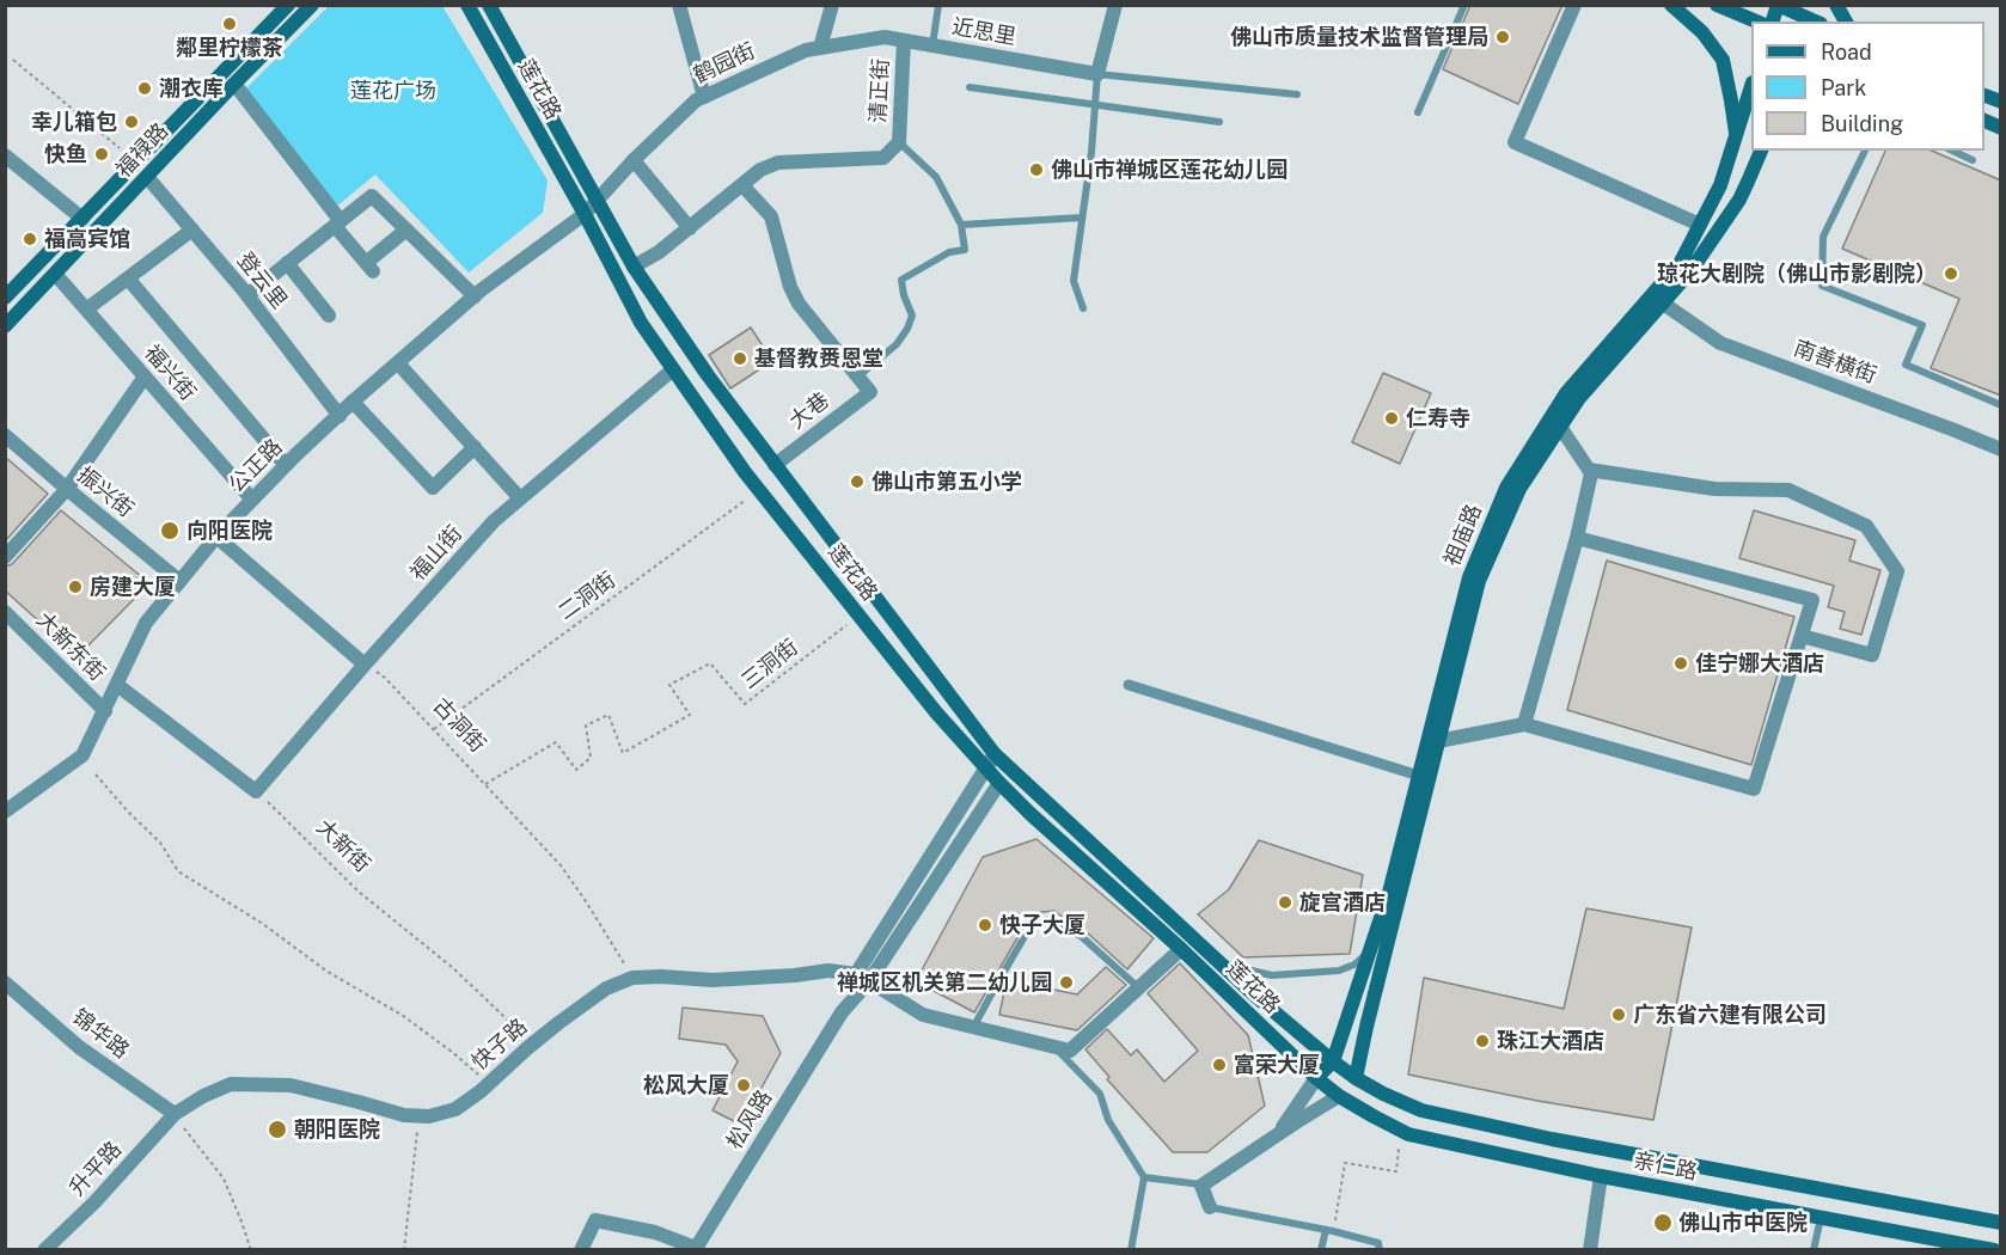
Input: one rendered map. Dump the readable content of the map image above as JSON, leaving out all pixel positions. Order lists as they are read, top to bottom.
{
  "streets": {
    "main road": [
      "莲花路",
      "福禄路",
      "祖庙路",
      "亲仁路"
    ],
    "street": [
      "近思里",
      "鹤园街",
      "清正街",
      "登云里",
      "南善横街",
      "福兴街",
      "大巷",
      "公正路",
      "振兴街",
      "福山街",
      "大新东街",
      "锦华路",
      "快子路",
      "松风路",
      "升平路"
    ],
    "path": [
      "二洞街",
      "三洞街",
      "古洞街",
      "大新街"
    ]
  },
  "crossings": [
    ["近思里", "鹤园街"],
    ["近思里", "清正街"],
    ["鹤园街", "莲花路"],
    ["鹤园街", "公正路"],
    ["莲花路", "大巷"],
    ["莲花路", "公正路"],
    ["莲花路", "祖庙路"],
    ["莲花路", "福山街"],
    ["莲花路", "二洞街"],
    ["莲花路", "三洞街"],
    ["莲花路", "亲仁路"],
    ["福禄路", "登云里"],
    ["福禄路", "福兴街"],
    ["登云里", "公正路"],
    ["南善横街", "祖庙路"],
    ["福兴街", "公正路"],
    ["公正路", "振兴街"],
    ["公正路", "大新东街"],
    ["祖庙路", "亲仁路"],
    ["福山街", "古洞街"],
    ["福山街", "大新街"],
    ["二洞街", "古洞街"],
    ["三洞街", "古洞街"],
    ["古洞街", "快子路"],
    ["大新街", "快子路"],
    ["锦华路", "快子路"],
    ["锦华路", "升平路"],
    ["快子路", "松风路"],
    ["快子路", "升平路"]
  ],
  "parks": ["莲花广场"],
  "places": [
    "鄰里柠檬茶",
    "佛山市质量技术监督管理局",
    "潮衣库",
    "幸儿箱包",
    "快鱼",
    "佛山市禅城区莲花幼儿园",
    "福高宾馆",
    "琼花大剧院（佛山市影剧院）",
    "基督教赉恩堂",
    "仁寿寺",
    "佛山市第五小学",
    "向阳医院",
    "房建大厦",
    "佳宁娜大酒店",
    "旋宫酒店",
    "快子大厦",
    "禅城区机关第二幼儿园",
    "广东省六建有限公司",
    "珠江大酒店",
    "富荣大厦",
    "松风大厦",
    "朝阳医院",
    "佛山市中医院"
  ],
  "legend": ["Road", "Park", "Building"]
}
